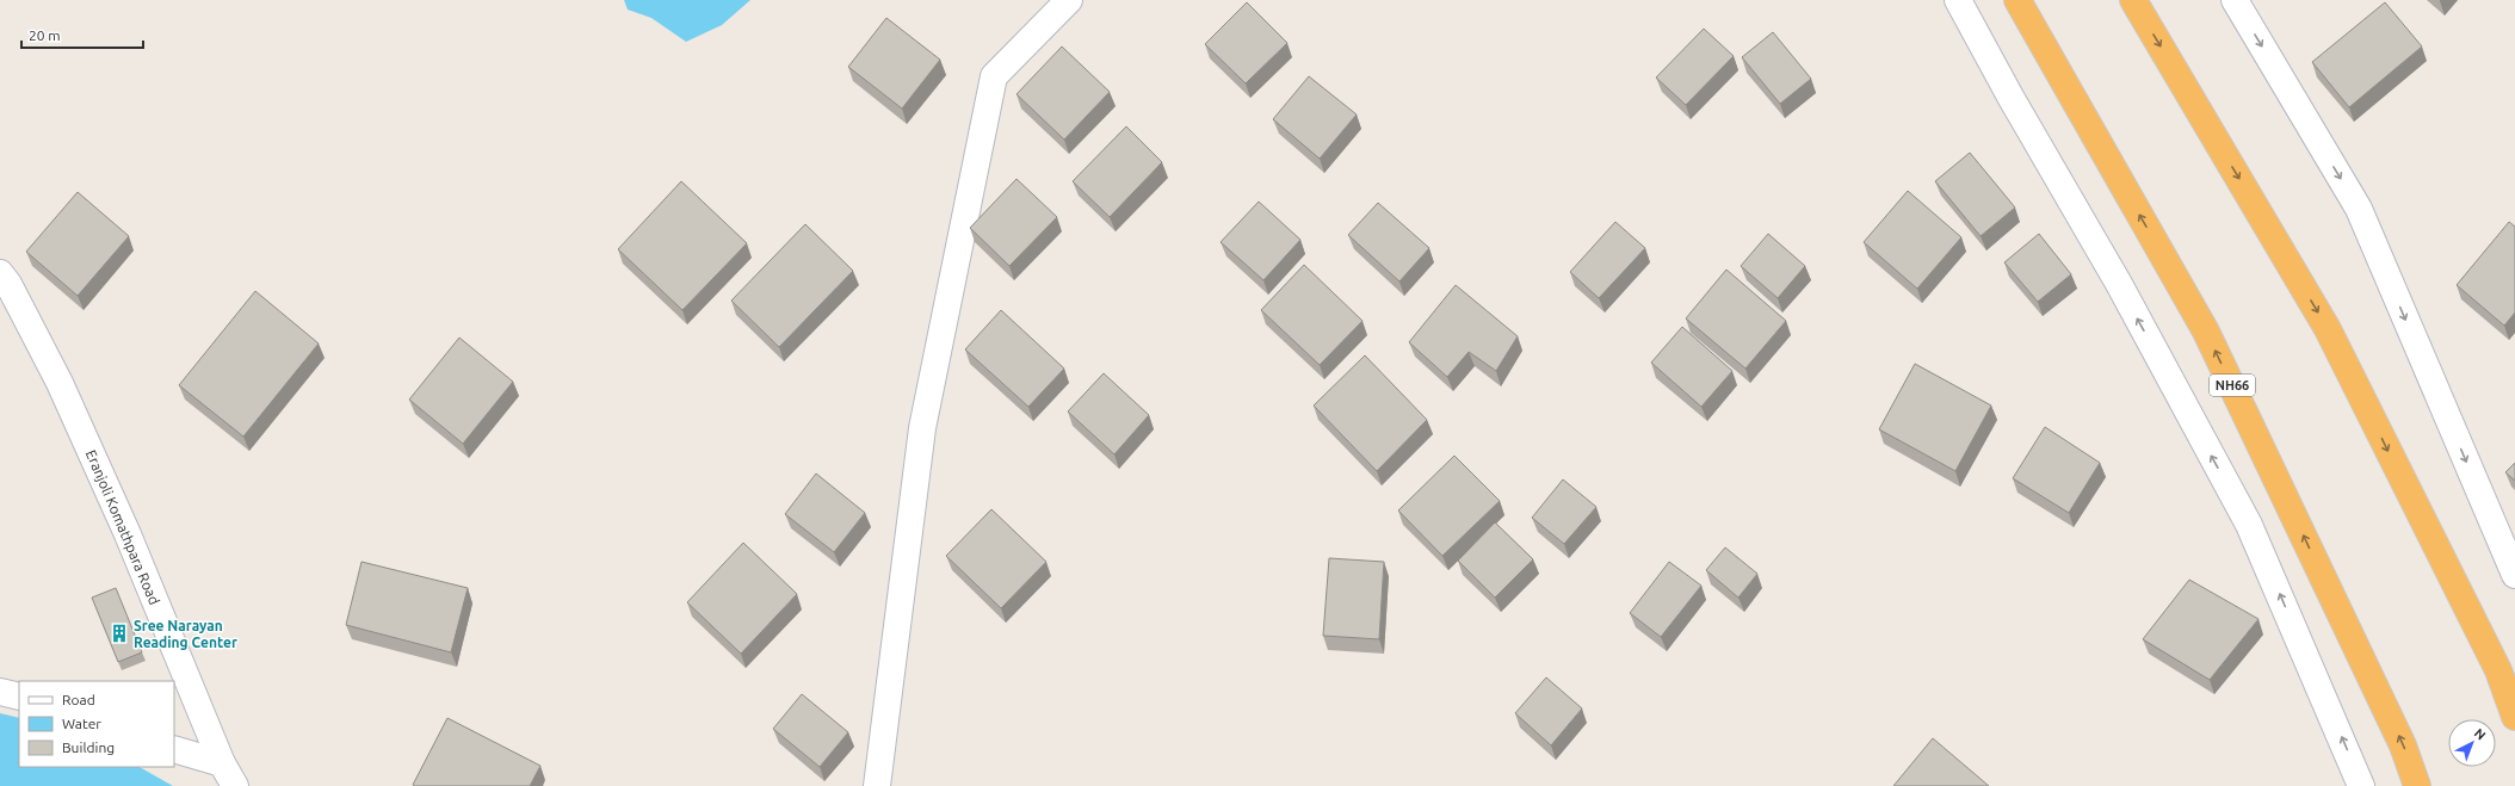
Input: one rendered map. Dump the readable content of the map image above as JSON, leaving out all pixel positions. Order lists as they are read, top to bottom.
{
  "streets": {
    "highway": ["NH66"],
    "street": ["Eranjoli Komathpara Road"]
  },
  "places": {
    "building": ["Sree Narayan Reading Center"]
  },
  "legend": ["Road", "Water", "Building"],
  "scale_bar": "20 m",
  "north": "top right"
}
